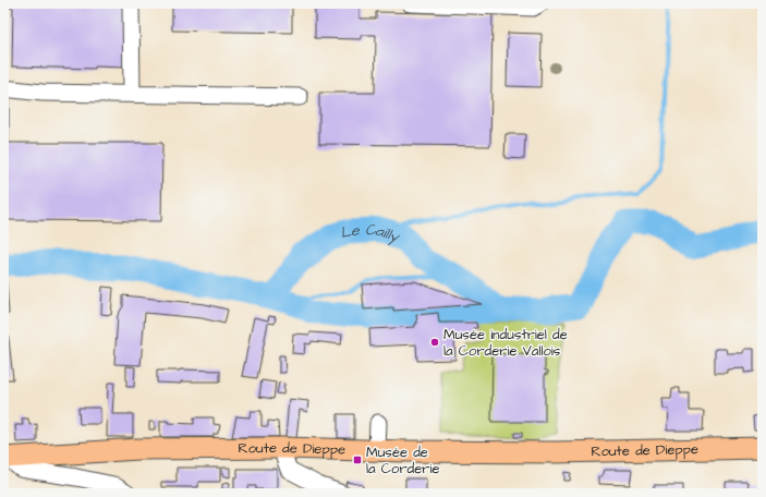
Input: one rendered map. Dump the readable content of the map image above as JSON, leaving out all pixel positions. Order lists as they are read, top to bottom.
{
  "streets": {
    "main road": ["Route de Dieppe"]
  },
  "water": ["Le Cailly"],
  "places": {
    "other": ["Musée industriel de la Corderie Vallois"],
    "transit": ["Musée de la Corderie"]
  }
}
